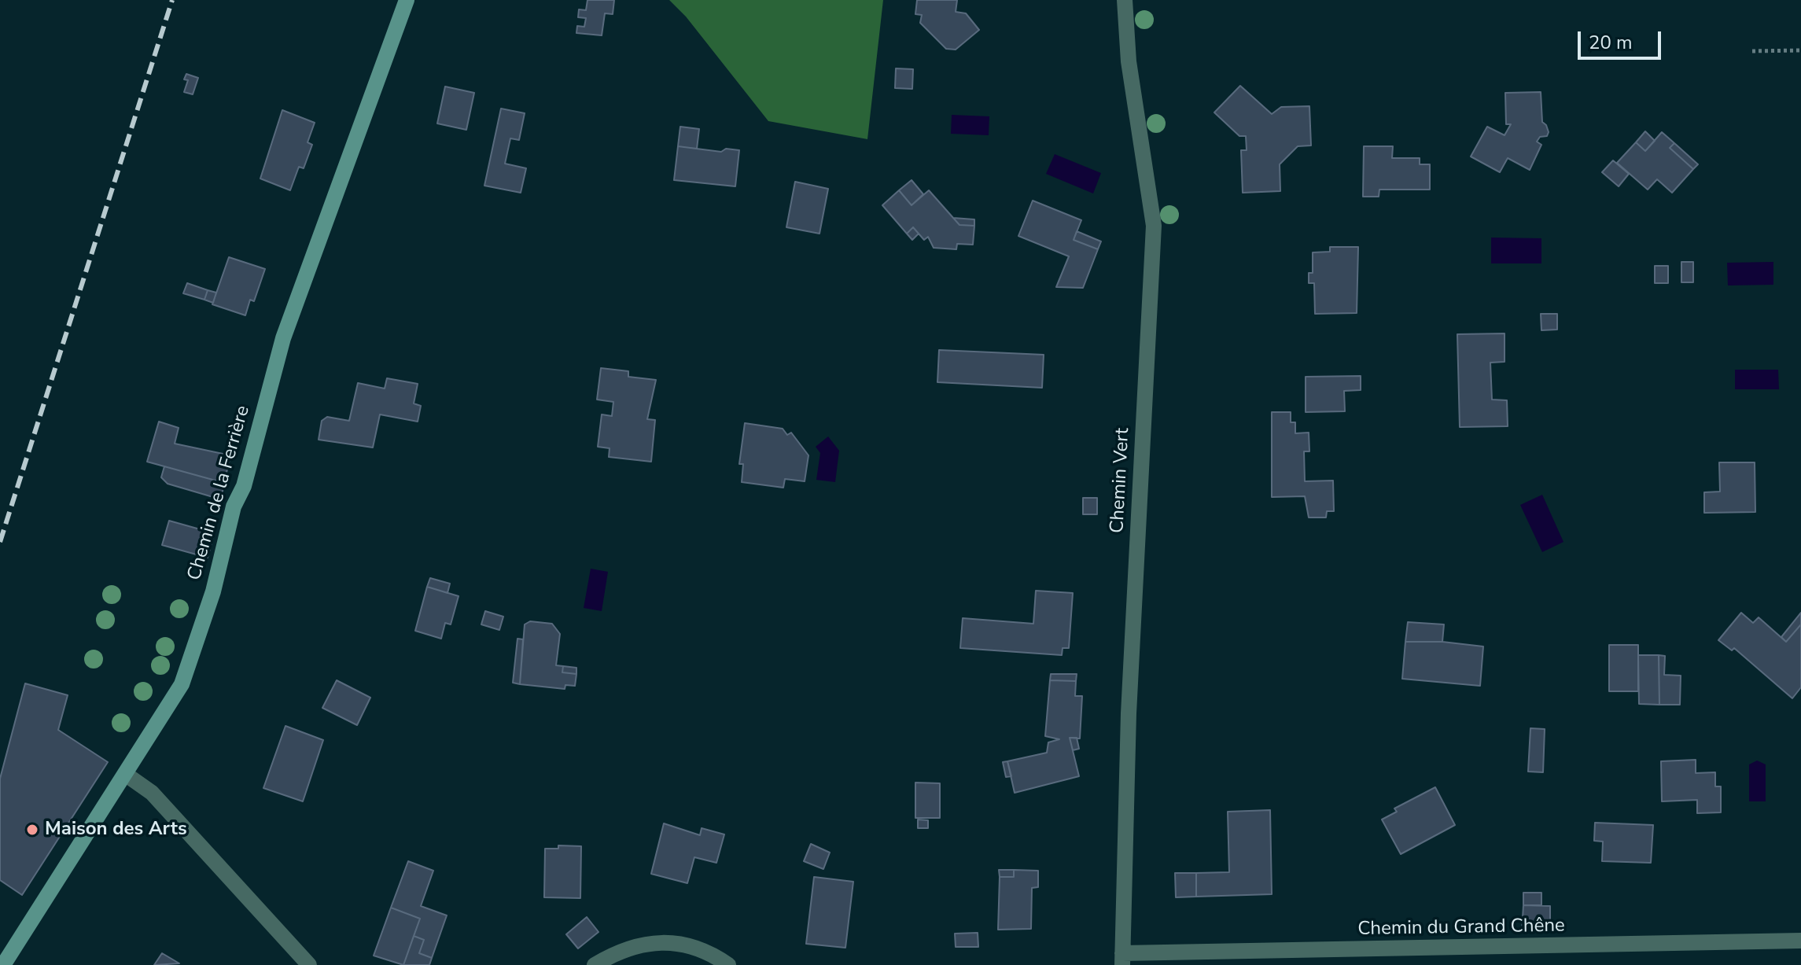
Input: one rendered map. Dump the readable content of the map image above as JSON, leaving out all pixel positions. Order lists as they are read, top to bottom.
{
  "streets": {
    "street": ["Chemin Vert", "Chemin de la Ferrière", "Chemin du Grand Chêne"]
  },
  "crossings": [
    ["Chemin Vert", "Chemin du Grand Chêne"]
  ],
  "places": ["Maison des Arts"],
  "scale_bar": "20 m"
}
